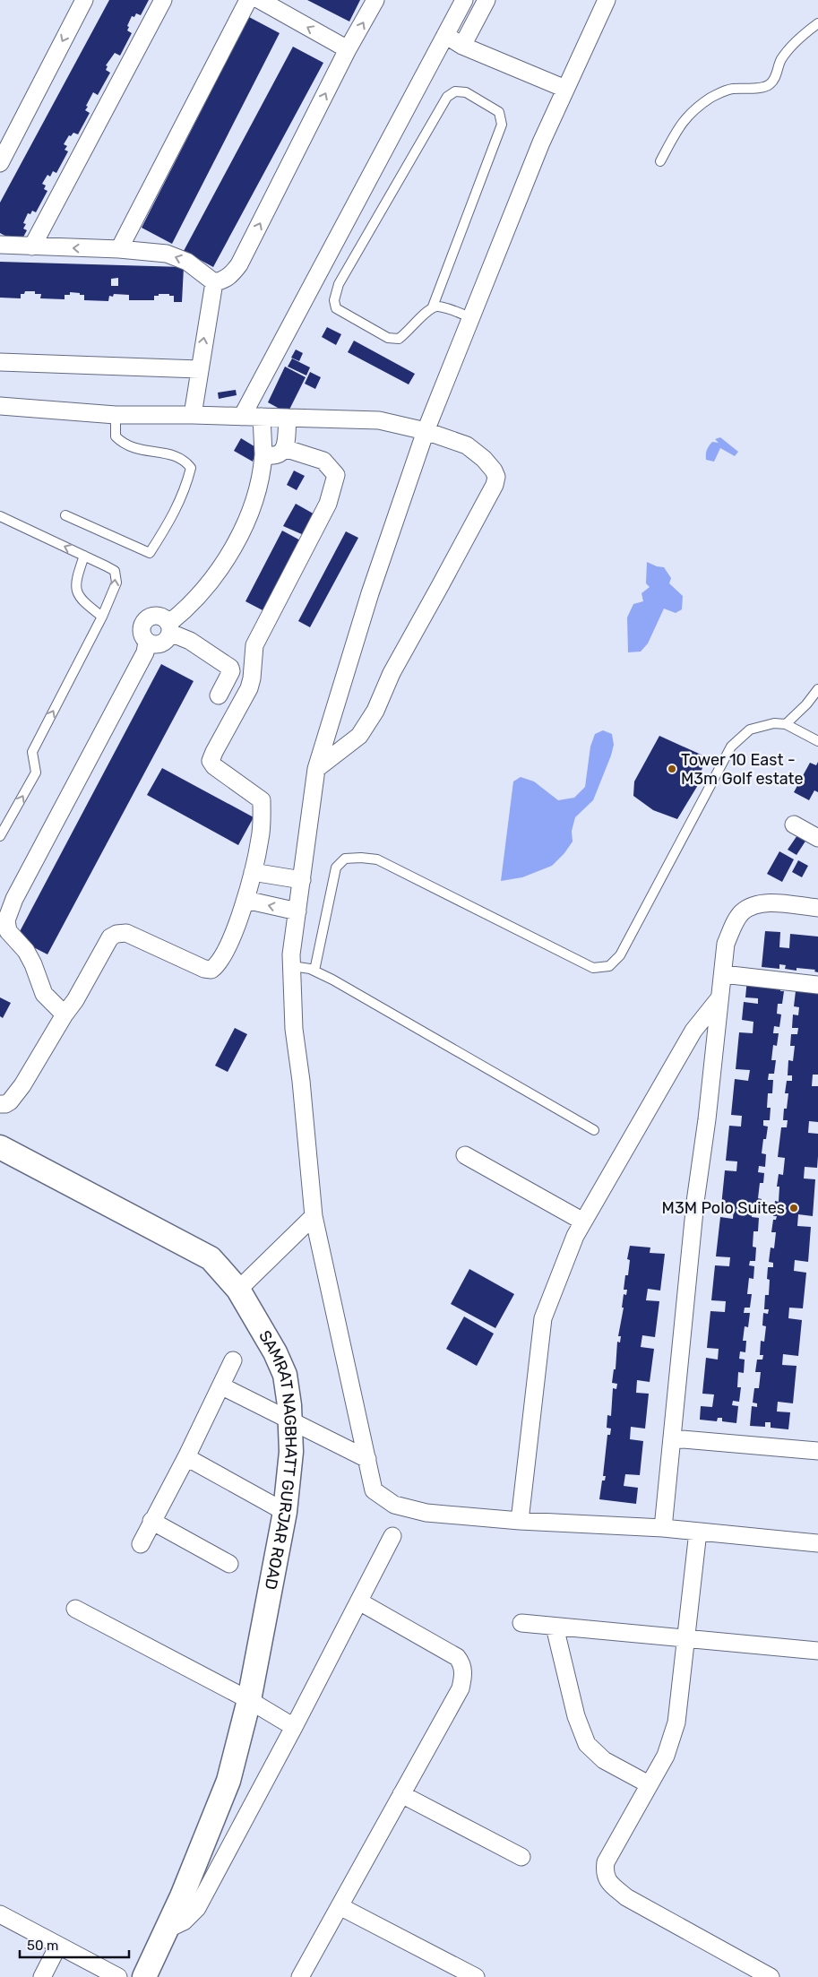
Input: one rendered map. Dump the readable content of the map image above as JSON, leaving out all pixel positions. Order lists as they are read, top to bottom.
{
  "streets": {
    "street": ["SAMRAT NAGBHATT GURJAR ROAD"]
  },
  "places": ["Tower 10 East - M3m Golf estate", "M3M Polo Suites"],
  "scale_bar": "50 m"
}
